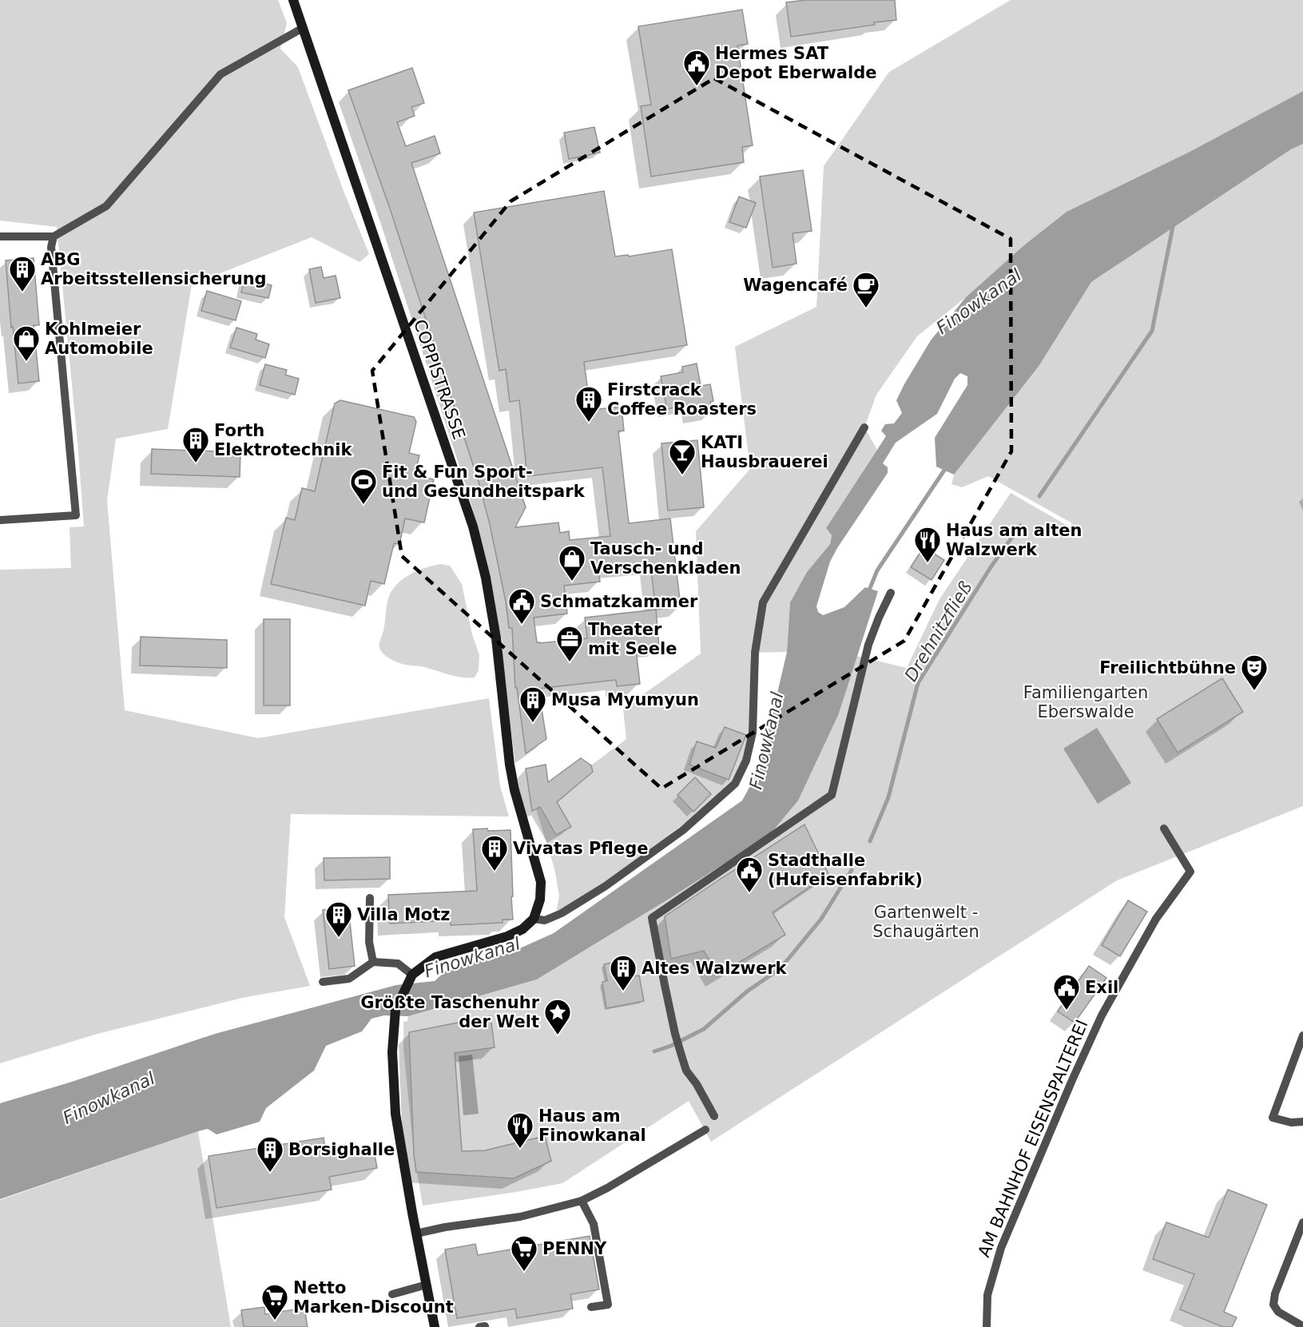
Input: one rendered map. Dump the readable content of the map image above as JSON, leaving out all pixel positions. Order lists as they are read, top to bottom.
{
  "streets": {
    "main road": ["COPPISTRASSE"],
    "lane": ["AM BAHNHOF EISENSPALTEREI"]
  },
  "water": ["Finowkanal", "Drehnitzfließ"],
  "parks": ["Familiengarten Eberswalde", "Gartenwelt - Schaugärten"],
  "places": {
    "public building": [
      "Hermes SAT Depot Eberwalde",
      "Schmatzkammer",
      "Stadthalle (Hufeisenfabrik)",
      "Exil"
    ],
    "building": [
      "ABG Arbeitsstellensicherung",
      "Firstcrack Coffee Roasters",
      "Forth Elektrotechnik",
      "Musa Myumyun",
      "Vivatas Pflege",
      "Villa Motz",
      "Altes Walzwerk",
      "Borsighalle"
    ],
    "cafe": ["Wagencafé"],
    "shop": ["Kohlmeier Automobile", "Tausch- und Verschenkladen"],
    "bar": ["KATI Hausbrauerei"],
    "sports": ["Fit & Fun Sport- und Gesundheitspark"],
    "restaurant": ["Haus am alten Walzwerk", "Haus am Finowkanal"],
    "office": ["Theater mit Seele"],
    "theatre": ["Freilichtbühne"],
    "place": ["Größte Taschenuhr der Welt"],
    "supermarket": ["PENNY", "Netto Marken-Discount"]
  }
}
